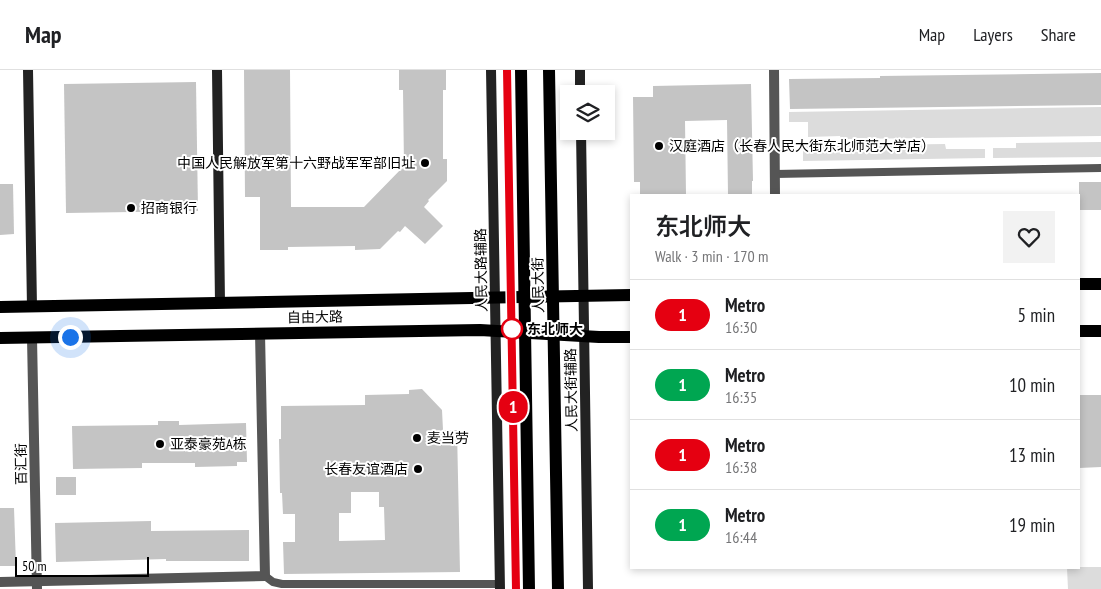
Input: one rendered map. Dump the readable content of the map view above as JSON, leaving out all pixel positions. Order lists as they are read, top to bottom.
{
  "streets": {
    "main road": [
      "人民大路辅路",
      "人民大街",
      "自由大路",
      "人民大街辅路"
    ],
    "street": ["百汇街"]
  },
  "crossings": [
    ["人民大路辅路", "自由大路"],
    ["人民大街", "自由大路"],
    ["自由大路", "人民大街辅路"],
    ["自由大路", "百汇街"]
  ],
  "places": [
    "汉庭酒店（长春人民大街东北师范大学店）",
    "中国人民解放军第十六野战军军部旧址",
    "招商银行",
    "东北师大",
    "麦当劳",
    "亚泰豪苑A栋",
    "长春友谊酒店"
  ],
  "lines": ["metro line 1"],
  "scale_bar": "50 m",
  "page": {
    "header": "Map",
    "nav": ["Map", "Layers", "Share"],
    "on_map": "1",
    "heading": ["东北师大", "Walk · 3 min · 170 m"],
    "list": [
      {
        "mark": "1",
        "name": "Metro",
        "note": "16:30",
        "value": "5 min"
      },
      {
        "mark": "1",
        "name": "Metro",
        "note": "16:35",
        "value": "10 min"
      },
      {
        "mark": "1",
        "name": "Metro",
        "note": "16:38",
        "value": "13 min"
      },
      {
        "mark": "1",
        "name": "Metro",
        "note": "16:44",
        "value": "19 min"
      }
    ],
    "scale": "50 m"
  }
}
